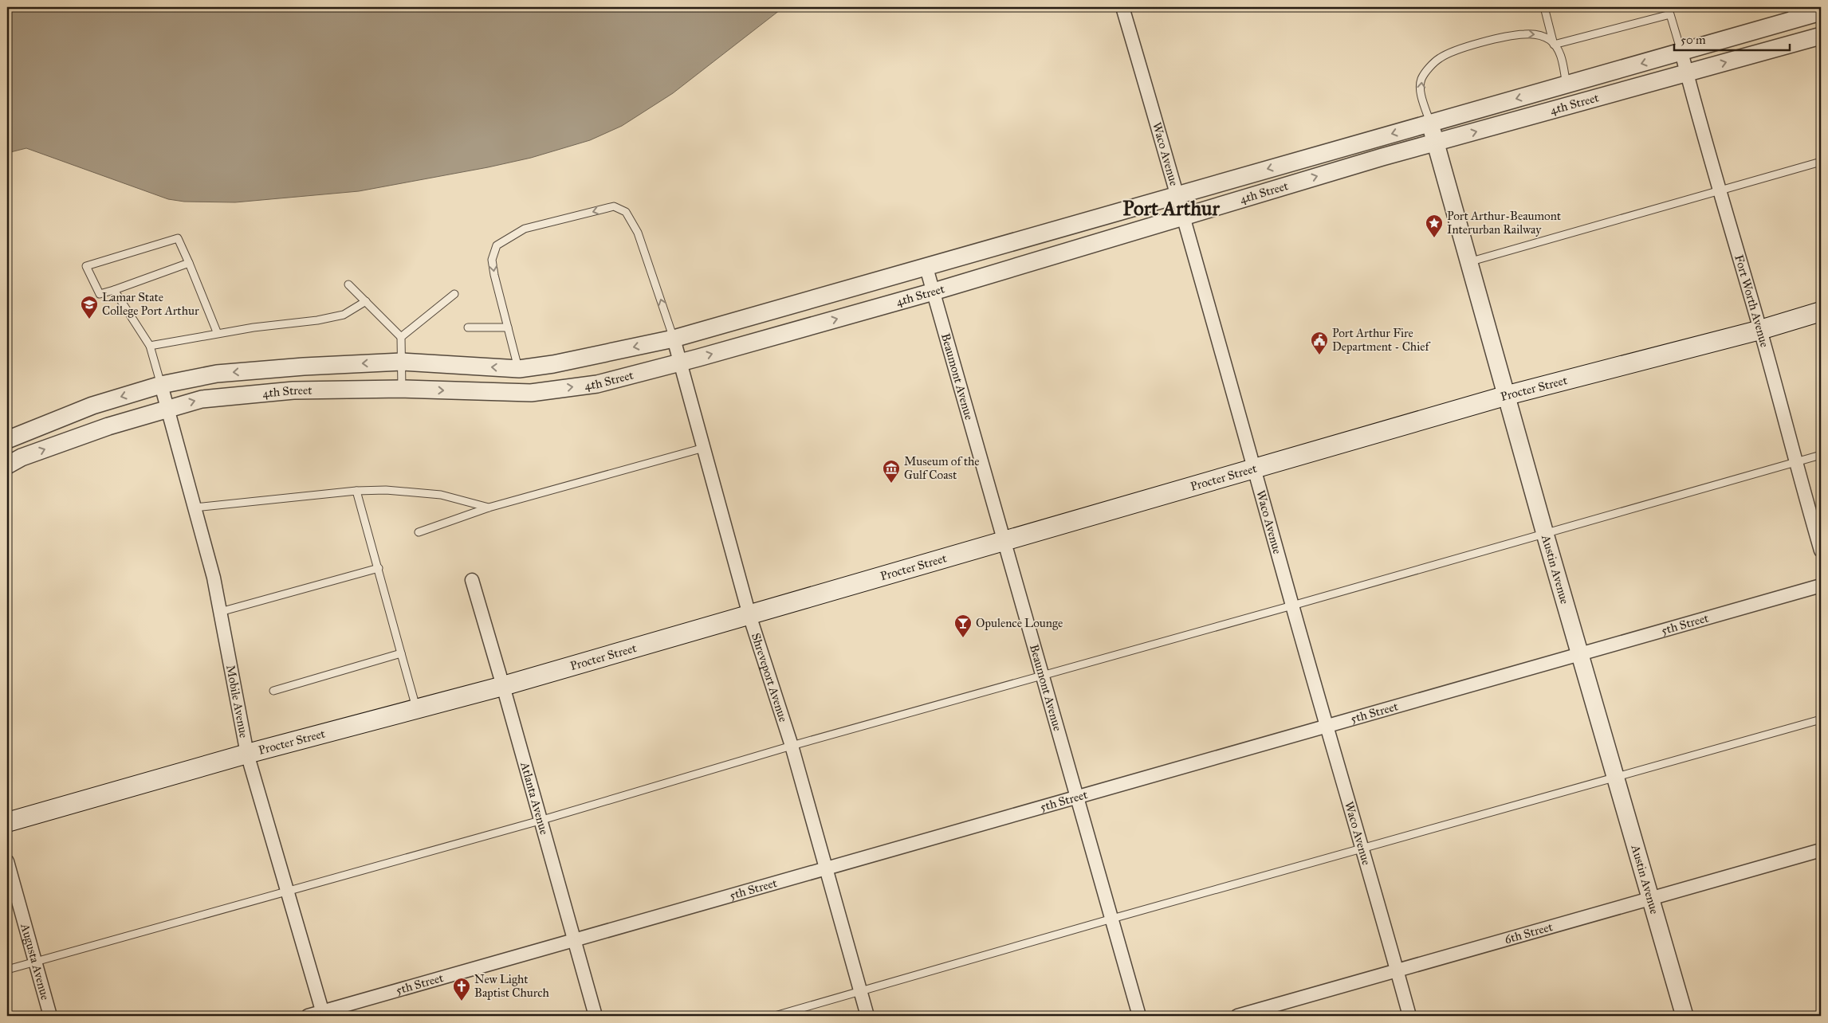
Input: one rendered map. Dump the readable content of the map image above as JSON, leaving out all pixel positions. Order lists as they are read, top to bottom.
{
  "streets": {
    "main road": ["Procter Street"],
    "street": [
      "4th Street",
      "Waco Avenue",
      "Fort Worth Avenue",
      "Beaumont Avenue",
      "Austin Avenue",
      "5th Street",
      "Shreveport Avenue",
      "Mobile Avenue",
      "Atlanta Avenue",
      "6th Street",
      "Augusta Avenue"
    ]
  },
  "crossings": [
    ["4th Street", "Waco Avenue"],
    ["4th Street", "Fort Worth Avenue"],
    ["4th Street", "Beaumont Avenue"],
    ["4th Street", "Austin Avenue"],
    ["4th Street", "Shreveport Avenue"],
    ["4th Street", "Mobile Avenue"],
    ["Waco Avenue", "Procter Street"],
    ["Waco Avenue", "5th Street"],
    ["Waco Avenue", "6th Street"],
    ["Fort Worth Avenue", "Procter Street"],
    ["Beaumont Avenue", "Procter Street"],
    ["Beaumont Avenue", "5th Street"],
    ["Procter Street", "Austin Avenue"],
    ["Procter Street", "Shreveport Avenue"],
    ["Procter Street", "Mobile Avenue"],
    ["Procter Street", "Atlanta Avenue"],
    ["Austin Avenue", "5th Street"],
    ["Austin Avenue", "6th Street"],
    ["5th Street", "Shreveport Avenue"],
    ["5th Street", "Mobile Avenue"],
    ["5th Street", "Atlanta Avenue"]
  ],
  "districts": ["Port Arthur"],
  "places": {
    "place": ["Port Arthur-Beaumont Interurban Railway"],
    "school or university": ["Lamar State College Port Arthur"],
    "public building": ["Port Arthur Fire Department - Chief"],
    "museum": ["Museum of the Gulf Coast"],
    "bar": ["Opulence Lounge"],
    "church": ["New Light Baptist Church"]
  },
  "scale_bar": "50 m"
}
